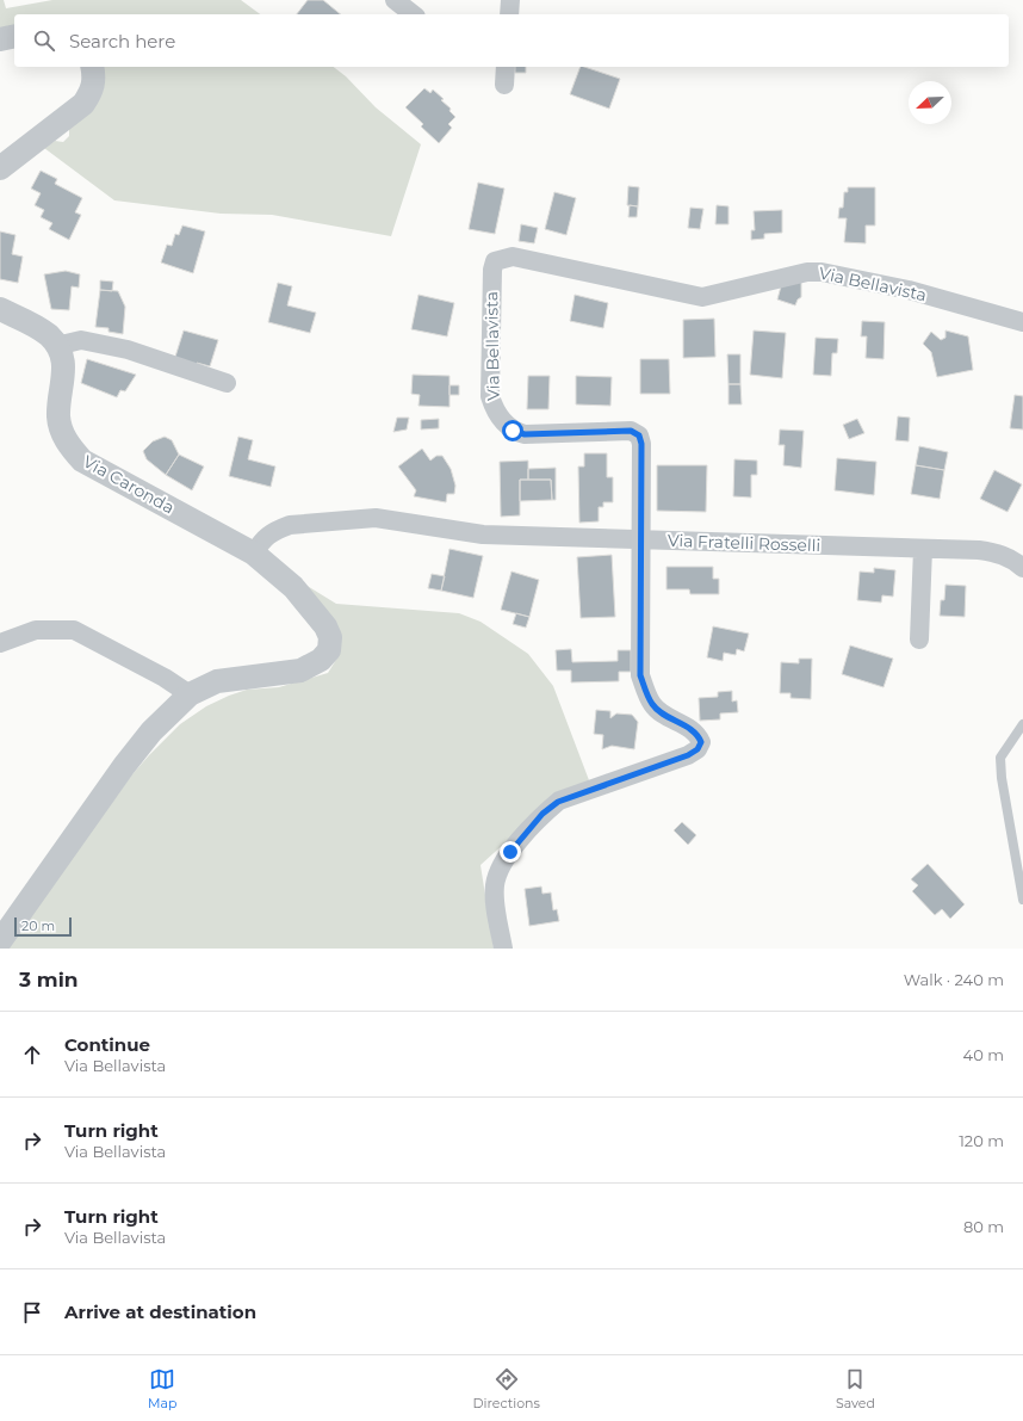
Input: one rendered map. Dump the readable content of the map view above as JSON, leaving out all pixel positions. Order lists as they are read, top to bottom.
{
  "streets": {
    "street": ["Via Bellavista", "Via Caronda", "Via Fratelli Rosselli"]
  },
  "crossings": [
    ["Via Bellavista", "Via Fratelli Rosselli"],
    ["Via Caronda", "Via Fratelli Rosselli"]
  ],
  "scale_bar": "20 m",
  "north": "bottom left",
  "page": {
    "search": "Search here",
    "scale": "20 m",
    "heading": ["3 min", "Walk · 240 m"],
    "list": [
      ["Continue", "Via Bellavista", "40 m"],
      ["Turn right", "Via Bellavista", "120 m"],
      ["Turn right", "Via Bellavista", "80 m"],
      "Arrive at destination"
    ],
    "nav": ["Map", "Directions", "Saved"]
  }
}
